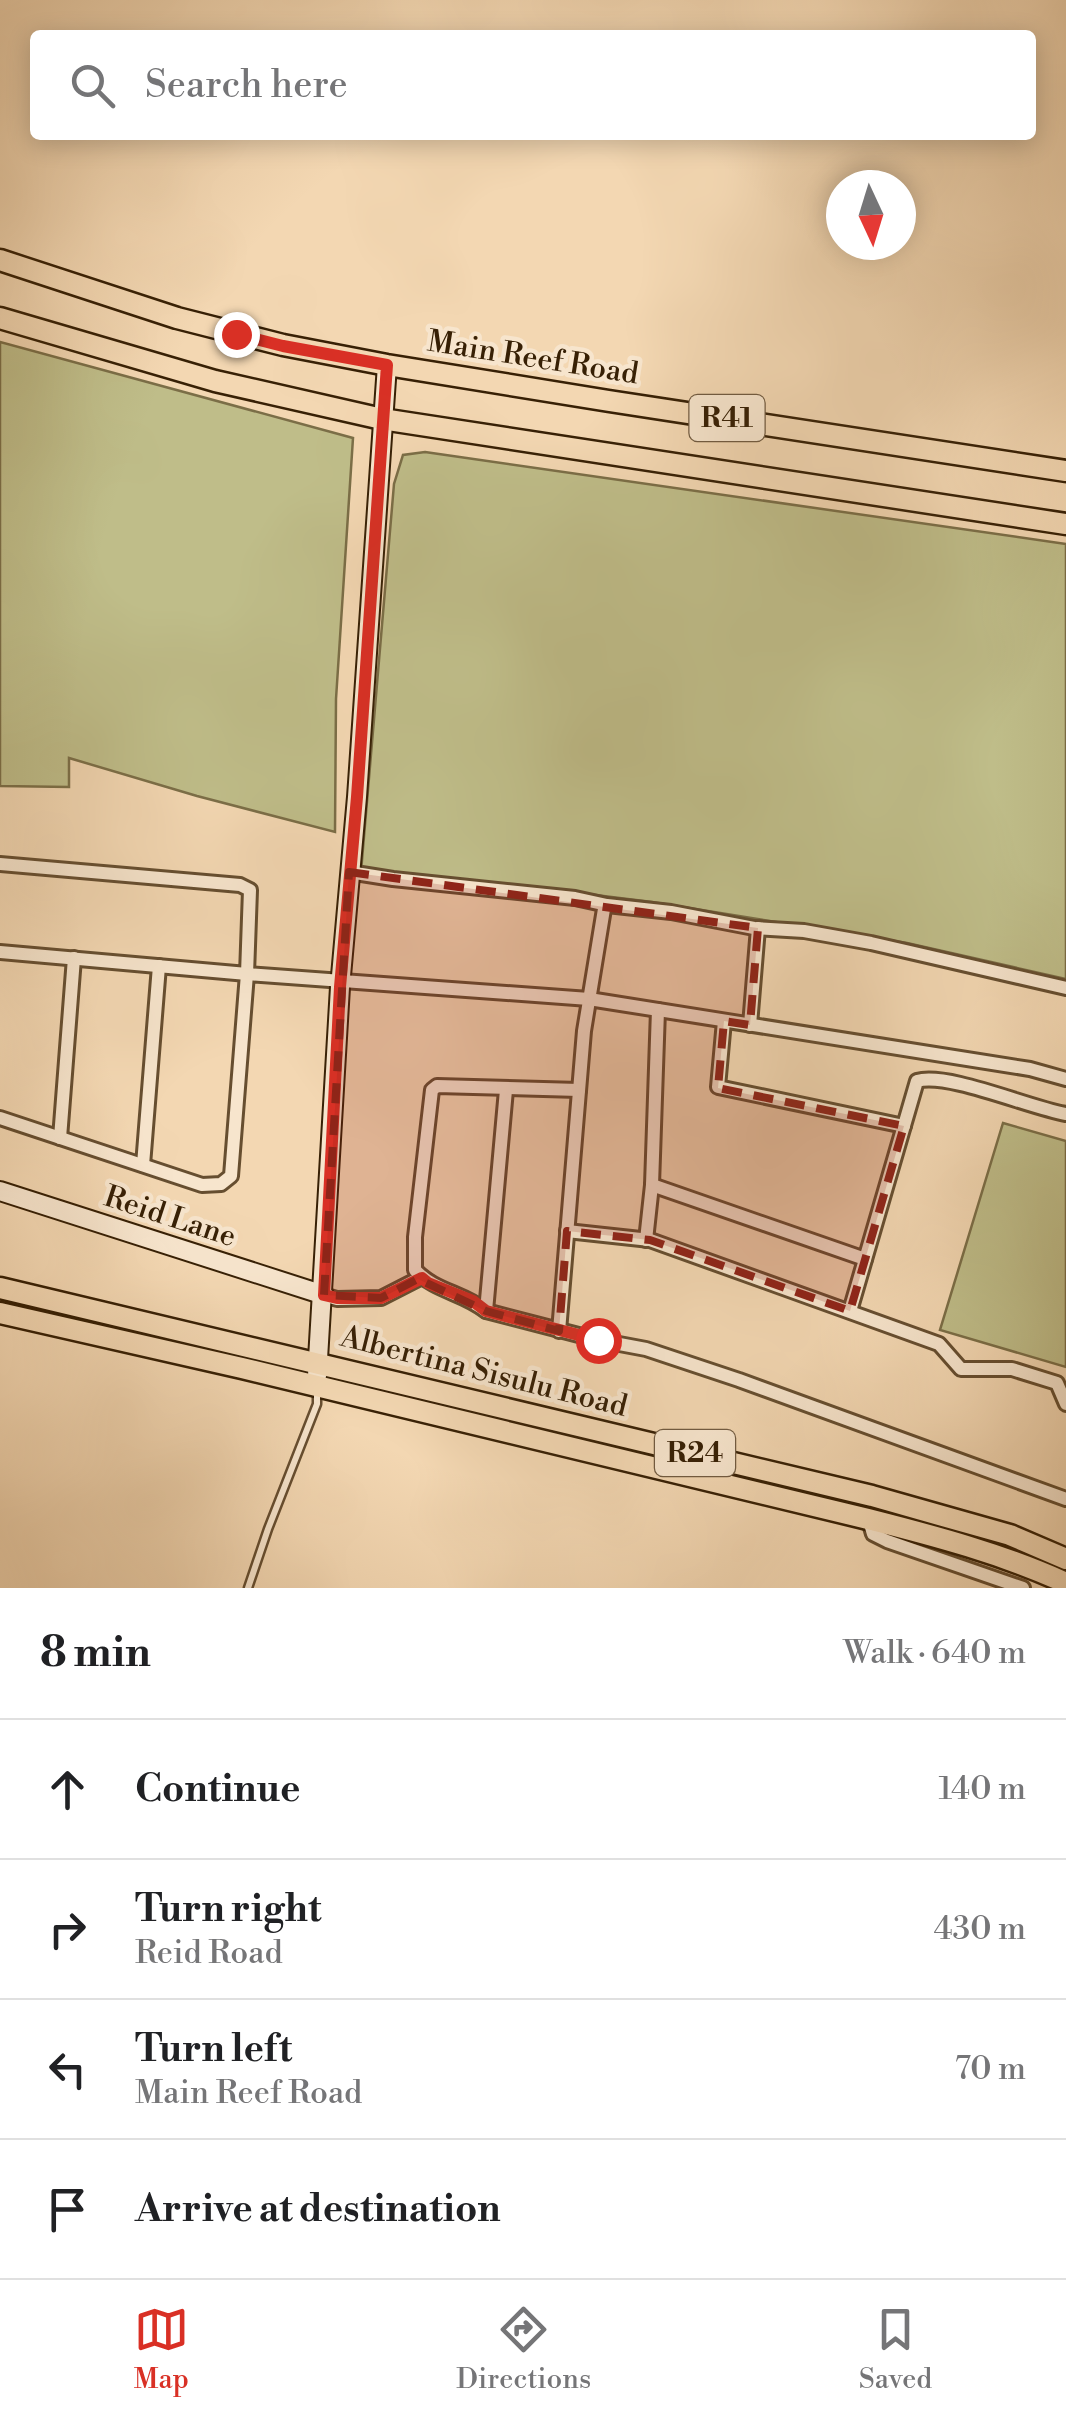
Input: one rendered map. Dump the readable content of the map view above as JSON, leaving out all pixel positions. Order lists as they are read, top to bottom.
{
  "streets": {
    "main road": [
      "Main Reef Road",
      "R41",
      "Albertina Sisulu Road",
      "R24"
    ],
    "street": ["Reid Lane"]
  },
  "north": "bottom",
  "page": {
    "search": "Search here",
    "heading": ["8 min", "Walk · 640 m"],
    "list": [
      ["Continue", "140 m"],
      ["Turn right", "Reid Road", "430 m"],
      ["Turn left", "Main Reef Road", "70 m"],
      "Arrive at destination"
    ],
    "nav": ["Map", "Directions", "Saved"]
  }
}
